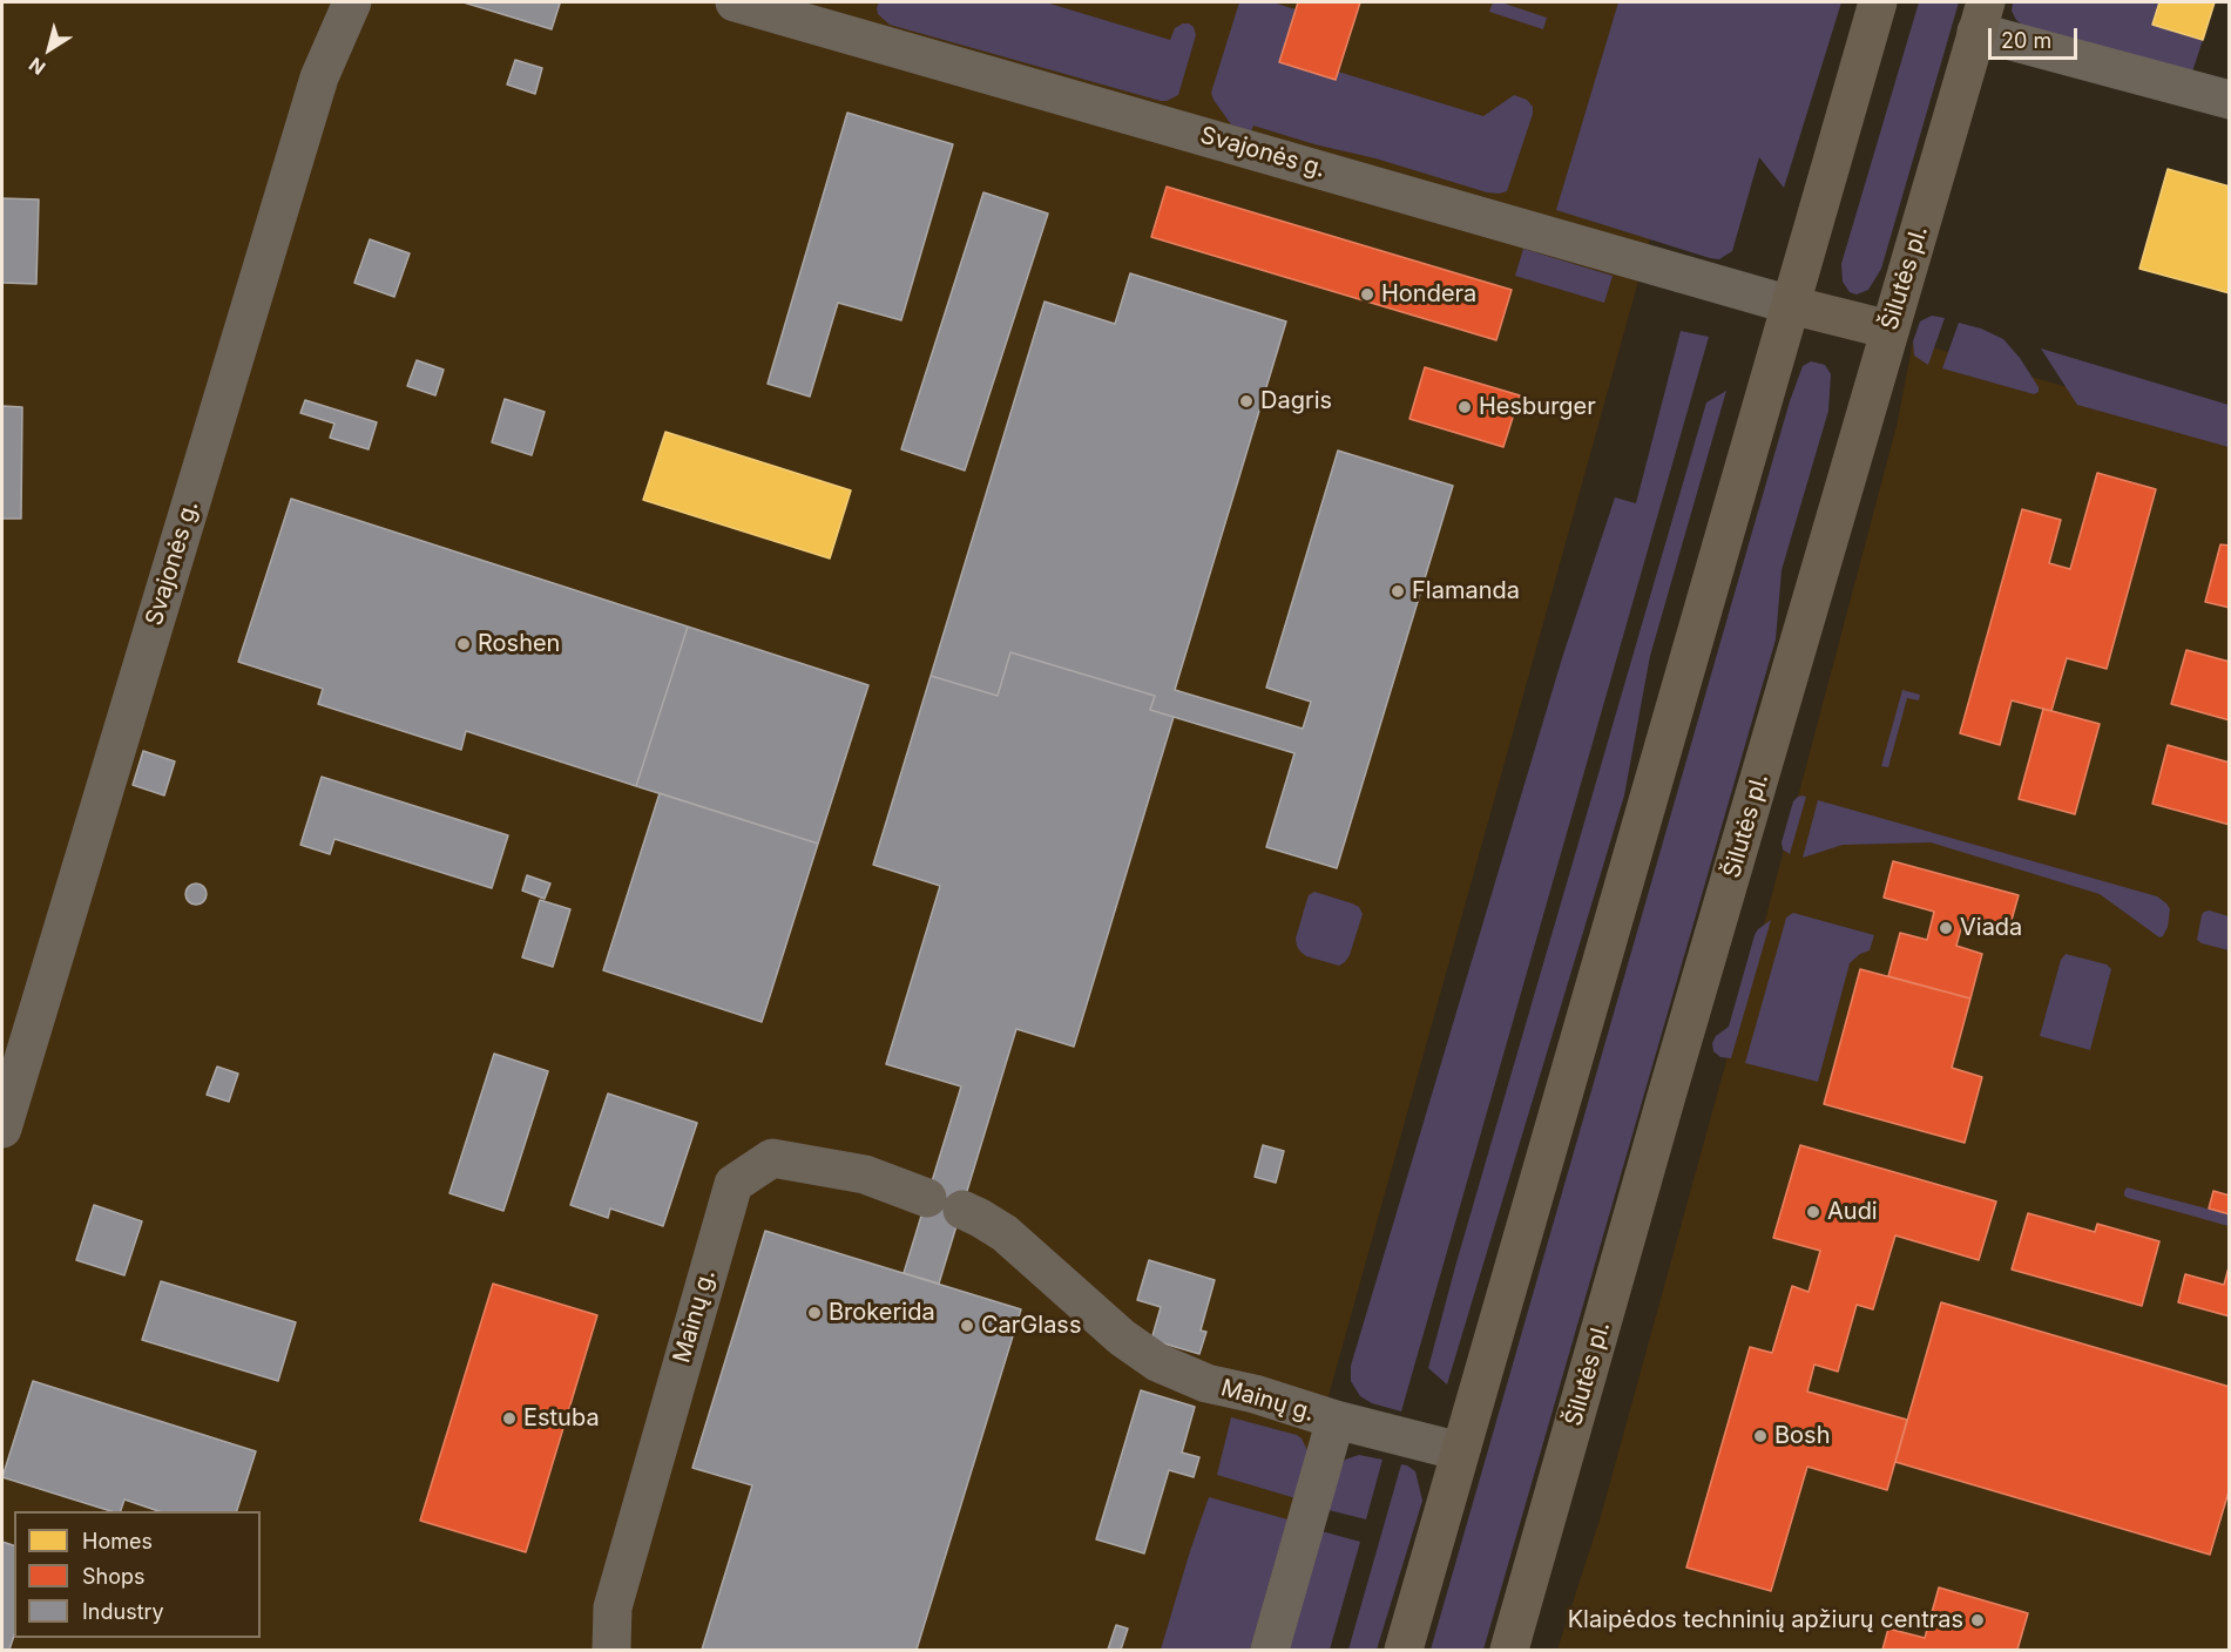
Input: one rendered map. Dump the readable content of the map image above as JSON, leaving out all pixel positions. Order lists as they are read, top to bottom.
{
  "streets": {
    "main road": ["Šilutės pl."],
    "street": ["Svajonės g.", "Mainų g."]
  },
  "places": [
    "Hondera",
    "Dagris",
    "Hesburger",
    "Flamanda",
    "Roshen",
    "Viada",
    "Audi",
    "Brokerida",
    "CarGlass",
    "Estuba",
    "Bosh",
    "Klaipėdos techninių apžiurų centras"
  ],
  "legend": ["Homes", "Shops", "Industry"],
  "scale_bar": "20 m",
  "north": "bottom left"
}
